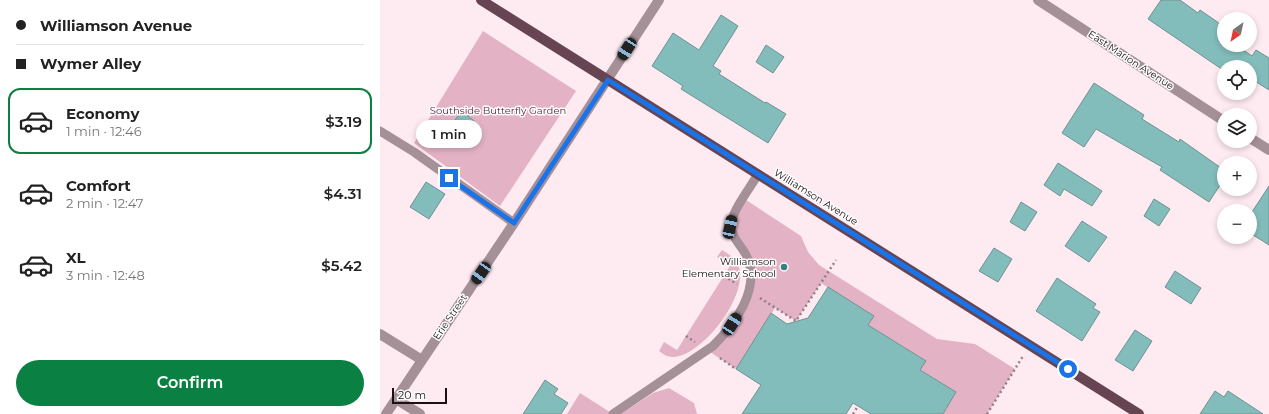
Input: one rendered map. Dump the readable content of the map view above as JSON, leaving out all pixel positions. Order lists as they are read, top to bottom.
{
  "streets": {
    "main road": ["Williamson Avenue"],
    "street": ["East Marion Avenue", "Erie Street"]
  },
  "crossings": [
    ["Williamson Avenue", "Erie Street"]
  ],
  "parks": ["Southside Butterfly Garden"],
  "places": ["Williamson Elementary School"],
  "scale_bar": "20 m",
  "north": "bottom left",
  "page": {
    "banner": ["Williamson Avenue", "Wymer Alley"],
    "map_buttons": ["+", "−"],
    "list": [
      {
        "name": "Economy",
        "note": "1 min · 12:46",
        "value": "$3.19"
      },
      {
        "name": "Comfort",
        "note": "2 min · 12:47",
        "value": "$4.31"
      },
      {
        "name": "XL",
        "note": "3 min · 12:48",
        "value": "$5.42"
      }
    ],
    "bubble": "1 min",
    "buttons": "Confirm",
    "scale": "20 m"
  }
}
